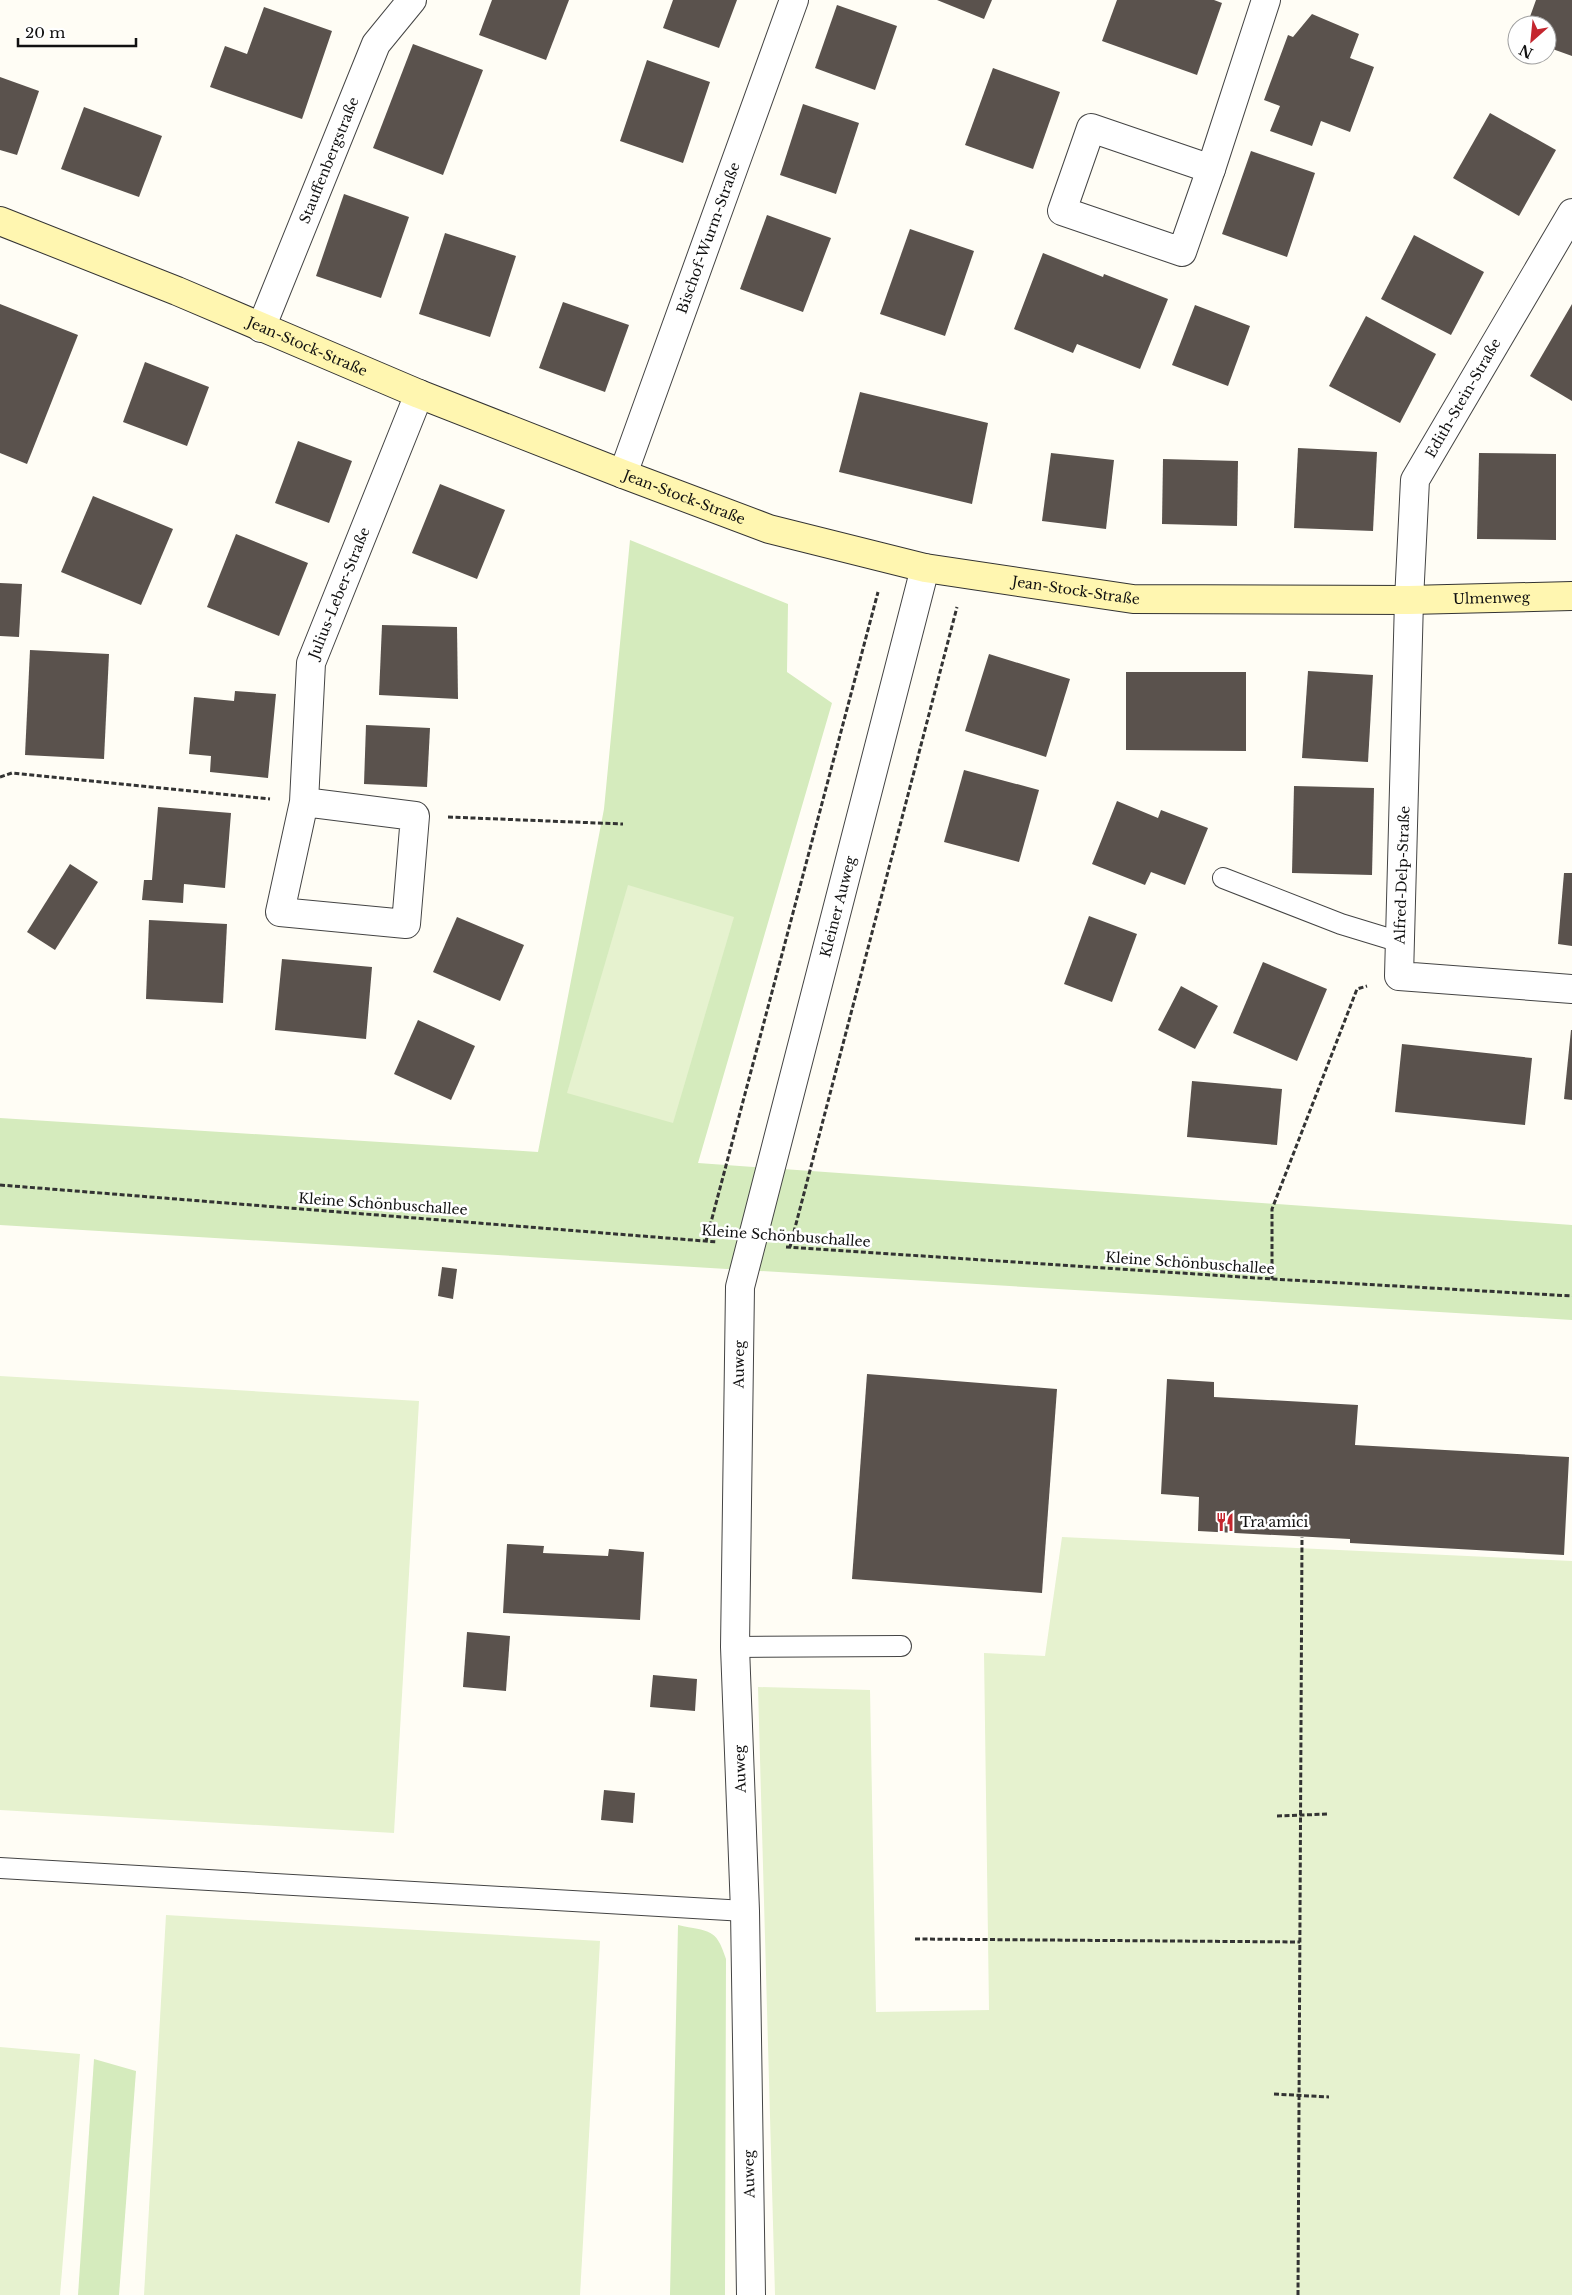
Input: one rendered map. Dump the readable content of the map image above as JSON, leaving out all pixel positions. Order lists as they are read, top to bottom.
{
  "streets": {
    "street": [
      "Stauffenbergstraße",
      "Bischof-Wurm-Straße",
      "Jean-Stock-Straße",
      "Edith-Stein-Straße",
      "Julius-Leber-Straße",
      "Ulmenweg",
      "Alfred-Delp-Straße",
      "Kleiner Auweg",
      "Auweg"
    ],
    "path": ["Kleine Schönbuschallee"]
  },
  "crossings": [
    ["Stauffenbergstraße", "Jean-Stock-Straße"],
    ["Bischof-Wurm-Straße", "Jean-Stock-Straße"],
    ["Jean-Stock-Straße", "Edith-Stein-Straße"],
    ["Jean-Stock-Straße", "Julius-Leber-Straße"],
    ["Jean-Stock-Straße", "Ulmenweg"],
    ["Jean-Stock-Straße", "Alfred-Delp-Straße"],
    ["Jean-Stock-Straße", "Kleiner Auweg"],
    ["Edith-Stein-Straße", "Ulmenweg"],
    ["Edith-Stein-Straße", "Alfred-Delp-Straße"],
    ["Ulmenweg", "Alfred-Delp-Straße"],
    ["Kleiner Auweg", "Kleine Schönbuschallee"],
    ["Kleiner Auweg", "Auweg"],
    ["Kleine Schönbuschallee", "Auweg"]
  ],
  "places": {
    "restaurant": ["Tra amici"]
  },
  "scale_bar": "20 m",
  "north": "bottom left"
}
